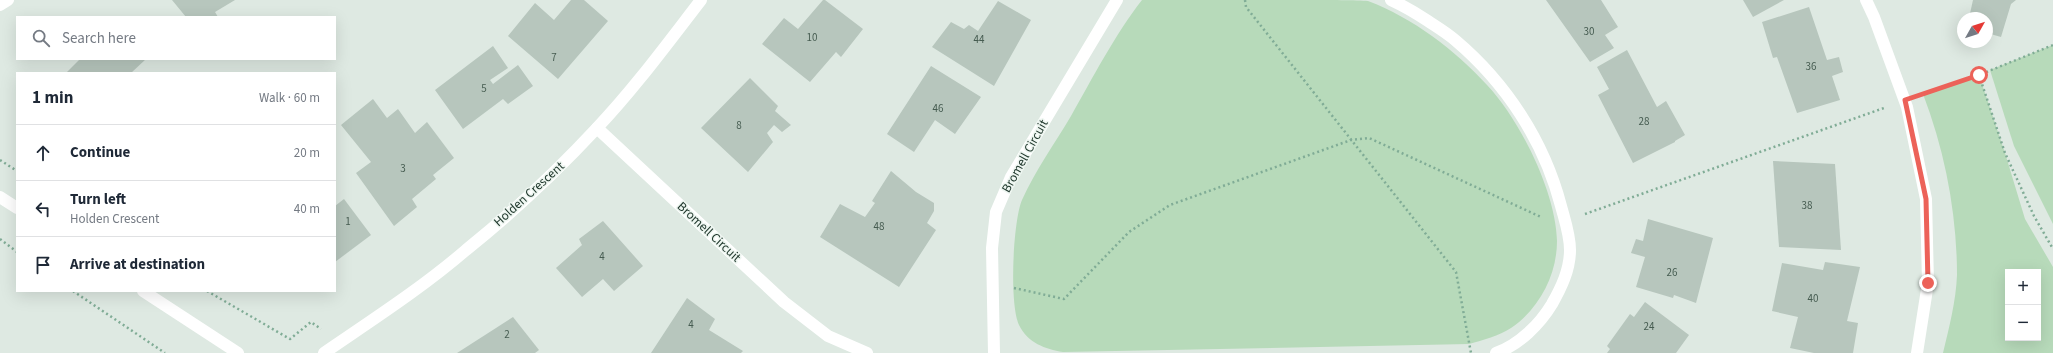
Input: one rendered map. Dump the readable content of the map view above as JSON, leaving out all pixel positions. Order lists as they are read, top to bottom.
{
  "streets": {
    "street": ["Bromell Circuit", "Holden Crescent"]
  },
  "crossings": [
    ["Bromell Circuit", "Holden Crescent"]
  ],
  "house_numbers": [
    "30",
    "10",
    "44",
    "7",
    "36",
    "5",
    "46",
    "28",
    "8",
    "3",
    "38",
    "1",
    "48",
    "4",
    "26",
    "40",
    "4",
    "24",
    "2"
  ],
  "north": "top right",
  "page": {
    "search": "Search here",
    "heading": ["1 min", "Walk · 60 m"],
    "list": [
      ["Continue", "20 m"],
      ["Turn left", "Holden Crescent", "40 m"],
      "Arrive at destination"
    ],
    "map_buttons": ["+", "−"]
  }
}
